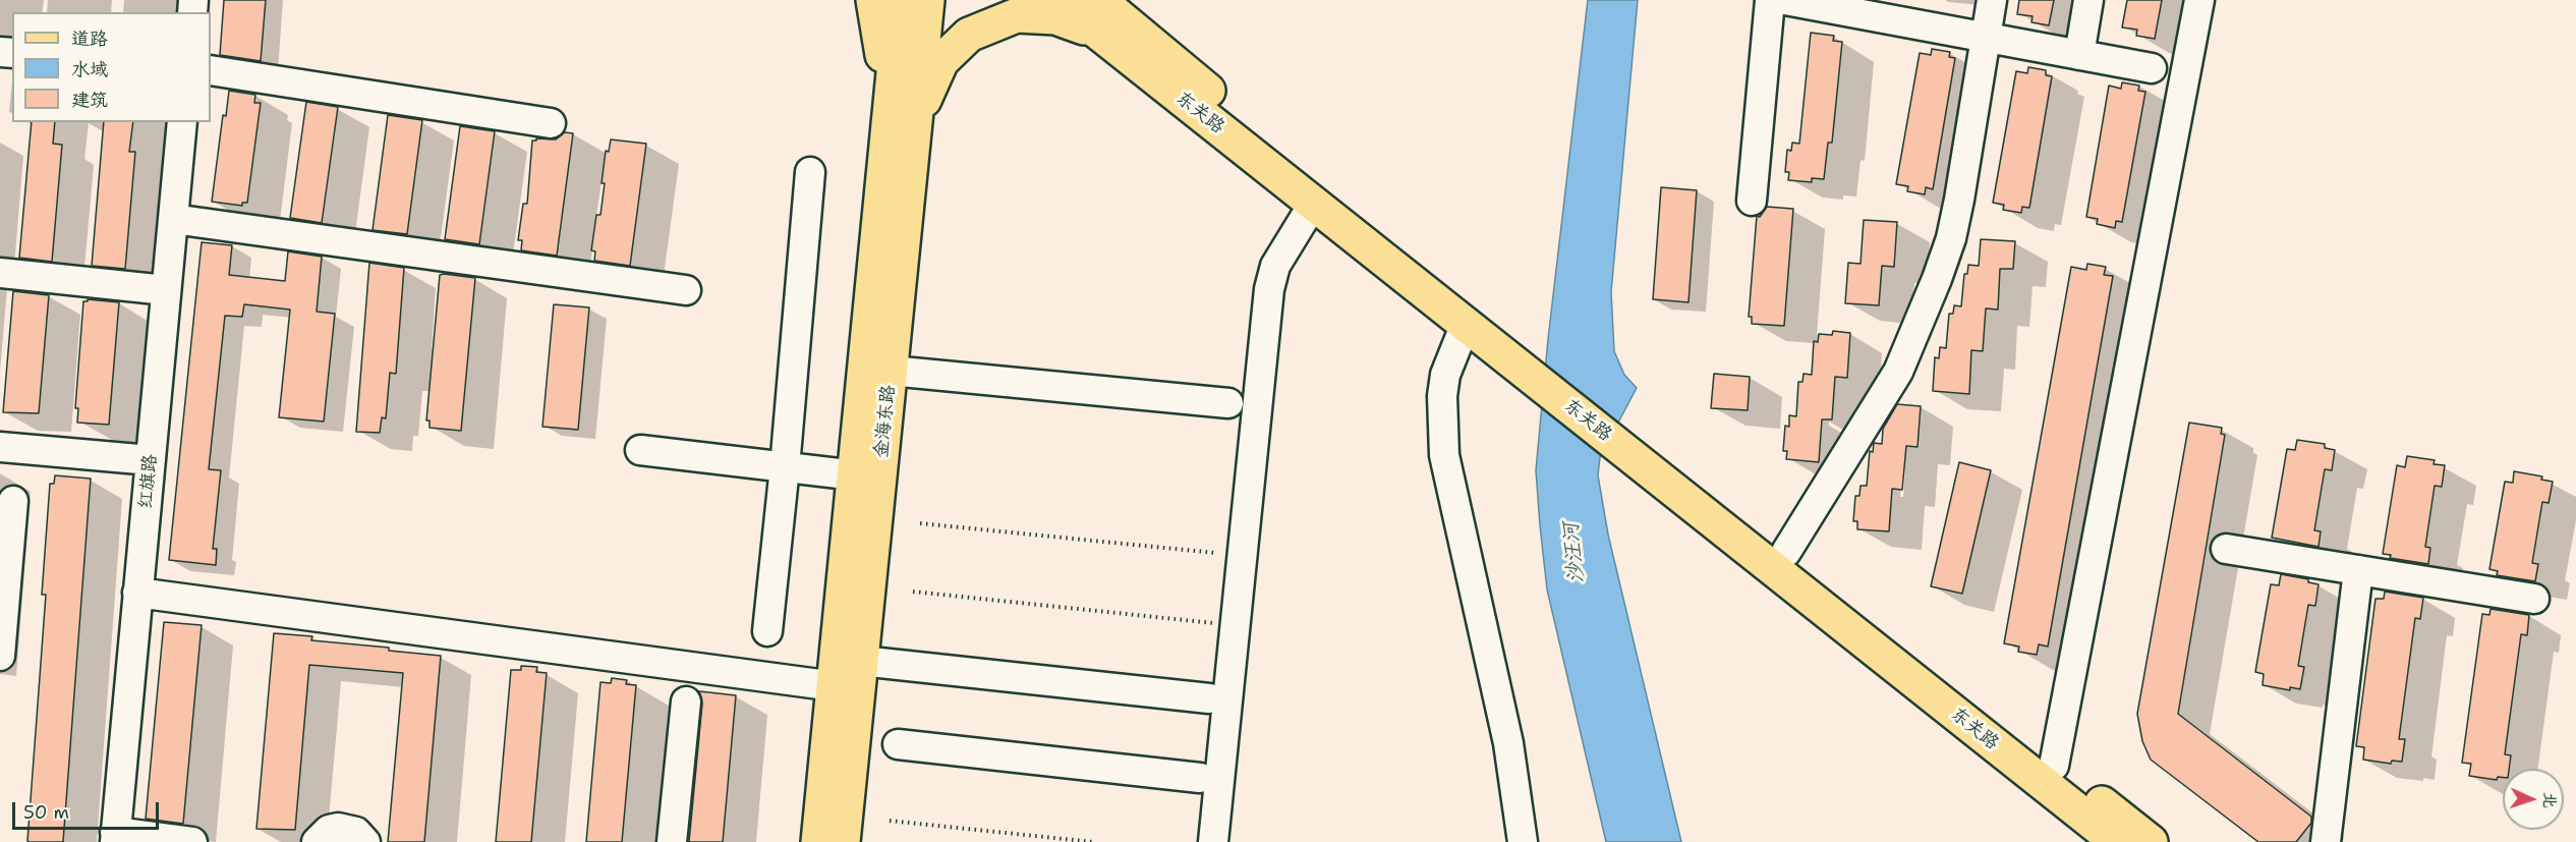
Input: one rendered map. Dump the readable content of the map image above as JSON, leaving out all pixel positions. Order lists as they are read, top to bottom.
{
  "streets": {
    "main road": ["东关路", "金海东路"],
    "street": ["红旗路"]
  },
  "water": ["沙汪河"],
  "legend": ["道路", "水域", "建筑"],
  "scale_bar": "50 m",
  "north": "right"
}
